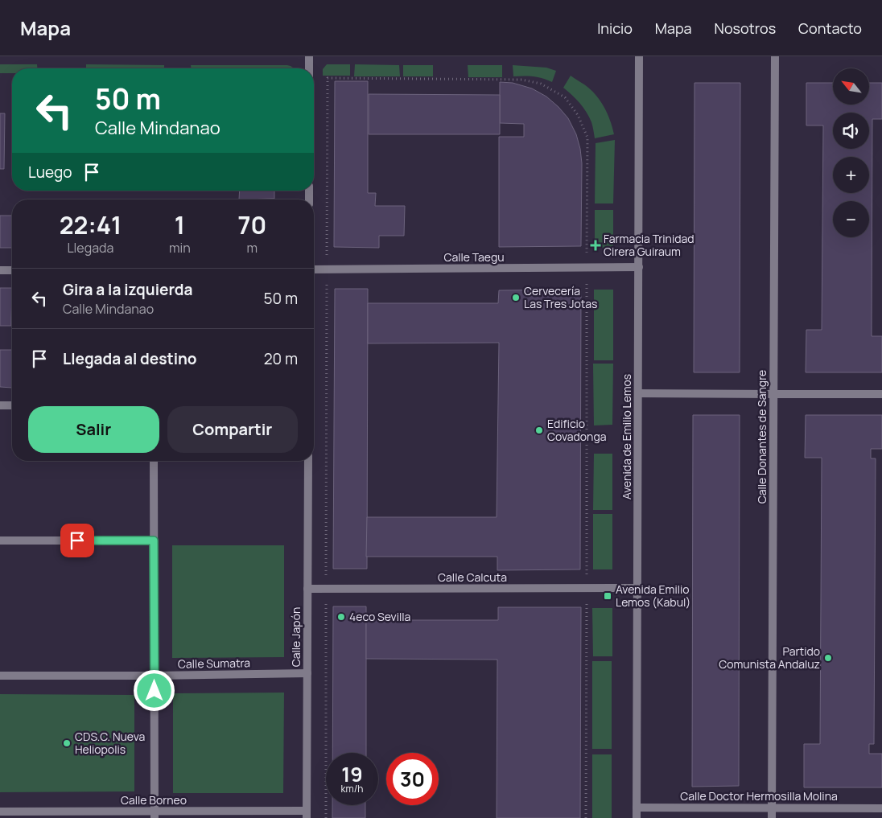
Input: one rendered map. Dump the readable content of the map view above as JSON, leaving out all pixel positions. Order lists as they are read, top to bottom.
{
  "streets": {
    "street": [
      "Calle Taegu",
      "Avenida de Emilio Lemos",
      "Calle Donantes de Sangre",
      "Calle Calcuta",
      "Calle Japón",
      "Calle Sumatra",
      "Calle Doctor Hermosilla Molina",
      "Calle Borneo"
    ]
  },
  "crossings": [
    ["Calle Taegu", "Avenida de Emilio Lemos"],
    ["Avenida de Emilio Lemos", "Calle Calcuta"],
    ["Avenida de Emilio Lemos", "Calle Doctor Hermosilla Molina"],
    ["Calle Donantes de Sangre", "Calle Doctor Hermosilla Molina"],
    ["Calle Calcuta", "Calle Japón"],
    ["Calle Japón", "Calle Sumatra"],
    ["Calle Japón", "Calle Borneo"]
  ],
  "places": {
    "health": ["Farmacia Trinidad Cirera Guiraum"],
    "other": [
      "Cervecería Las Tres Jotas",
      "Edificio Covadonga",
      "4eco Sevilla",
      "Partido Comunista Andaluz",
      "CDS.C. Nueva Heliopolis"
    ],
    "transit": ["Avenida Emilio Lemos (Kabul)"]
  },
  "north": "top left",
  "page": {
    "header": "Mapa",
    "nav": [
      "Inicio",
      "Mapa",
      "Nosotros",
      "Contacto"
    ],
    "map_buttons": ["+", "−"],
    "turn": ["50 m", "Calle Mindanao"],
    "then": "Luego",
    "eta": [
      "22:41",
      "Llegada",
      "1",
      "min",
      "70",
      "m"
    ],
    "list": [
      {
        "name": "Gira a la izquierda",
        "note": "Calle Mindanao",
        "value": "50 m"
      },
      {
        "name": "Llegada al destino",
        "value": "20 m"
      }
    ],
    "buttons": ["Salir", "Compartir"],
    "speed": "19 km/h",
    "limit": "30"
  }
}
